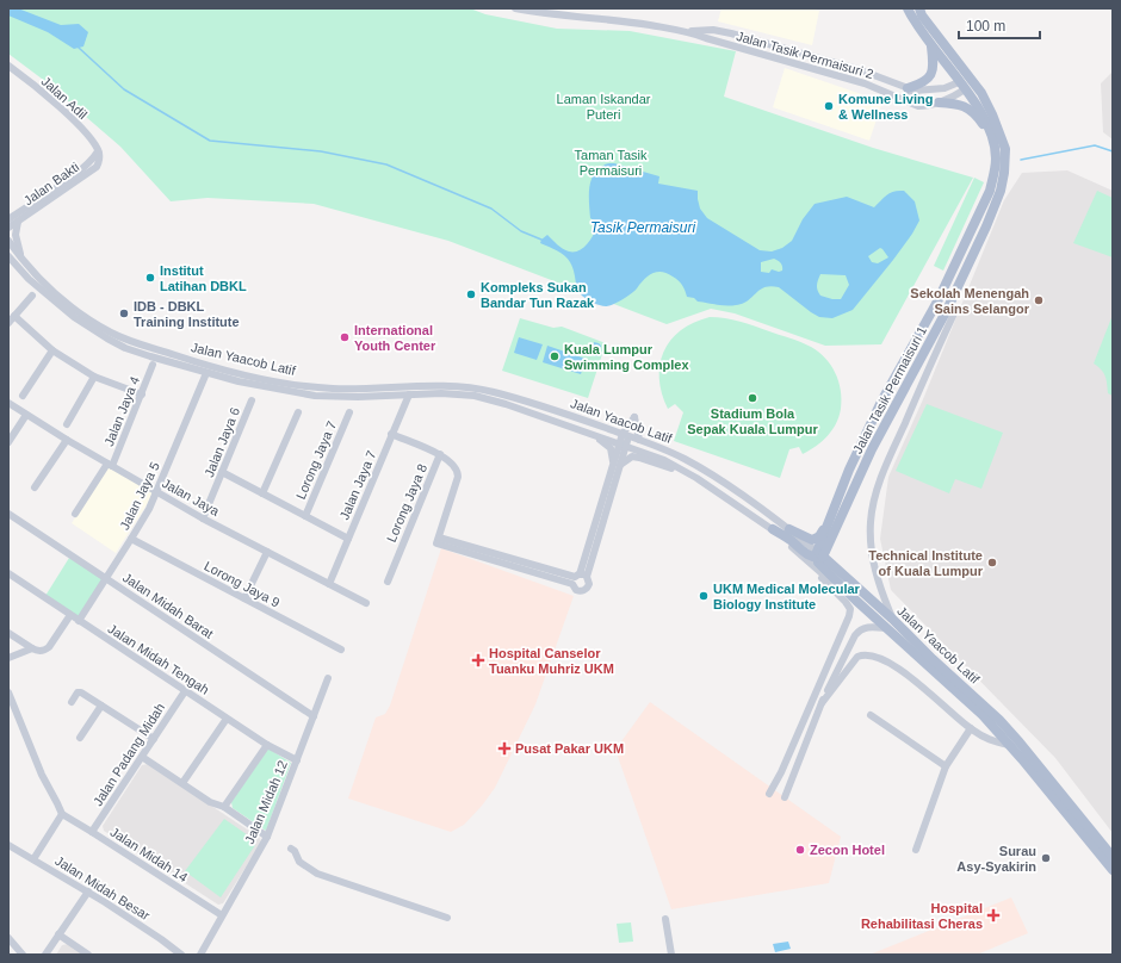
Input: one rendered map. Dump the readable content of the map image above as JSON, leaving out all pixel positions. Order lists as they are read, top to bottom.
{
  "streets": {
    "main road": ["Jalan Yaacob Latif", "Jalan Tasik Permaisuri 1"],
    "street": [
      "Jalan Tasik Permaisuri 2",
      "Jalan Adil",
      "Jalan Bakti",
      "Jalan Jaya 4",
      "Jalan Jaya 6",
      "Lorong Jaya 7",
      "Jalan Jaya 7",
      "Jalan Jaya 5",
      "Jalan Jaya",
      "Lorong Jaya 8",
      "Lorong Jaya 9",
      "Jalan Midah Barat",
      "Jalan Midah Tengah",
      "Jalan Padang Midah",
      "Jalan Midah 12",
      "Jalan Midah 14",
      "Jalan Midah Besar"
    ]
  },
  "crossings": [
    ["Jalan Tasik Permaisuri 2", "Jalan Tasik Permaisuri 1"],
    ["Jalan Adil", "Jalan Bakti"],
    ["Jalan Yaacob Latif", "Jalan Tasik Permaisuri 1"],
    ["Jalan Yaacob Latif", "Jalan Jaya 7"],
    ["Jalan Yaacob Latif", "Jalan Jaya 5"],
    ["Jalan Jaya 4", "Jalan Jaya"],
    ["Jalan Jaya 6", "Jalan Jaya"],
    ["Jalan Jaya 7", "Jalan Jaya"],
    ["Jalan Jaya 7", "Lorong Jaya 8"],
    ["Jalan Jaya 5", "Jalan Jaya"],
    ["Jalan Jaya 5", "Lorong Jaya 9"],
    ["Jalan Jaya 5", "Jalan Midah Barat"],
    ["Jalan Jaya 5", "Jalan Midah Tengah"],
    ["Jalan Midah Barat", "Jalan Midah 12"],
    ["Jalan Midah Tengah", "Jalan Padang Midah"],
    ["Jalan Midah Tengah", "Jalan Midah 12"],
    ["Jalan Padang Midah", "Jalan Midah 14"],
    ["Jalan Midah 12", "Jalan Midah 14"]
  ],
  "water": ["Tasik Permaisuri"],
  "parks": ["Laman Iskandar Puteri", "Taman Tasik Permaisuri"],
  "places": {
    "other": [
      "Komune Living & Wellness",
      "Institut Latihan DBKL",
      "Kompleks Sukan Bandar Tun Razak",
      "Sekolah Menengah Sains Selangor",
      "IDB - DBKL Training Institute",
      "International Youth Center",
      "Kuala Lumpur Swimming Complex",
      "Stadium Bola Sepak Kuala Lumpur",
      "Technical Institute of Kuala Lumpur",
      "UKM Medical Molecular Biology Institute",
      "Zecon Hotel",
      "Surau Asy-Syakirin"
    ],
    "health": ["Hospital Canselor Tuanku Muhriz UKM", "Pusat Pakar UKM", "Hospital Rehabilitasi Cheras"]
  },
  "scale_bar": "100 m"
}
